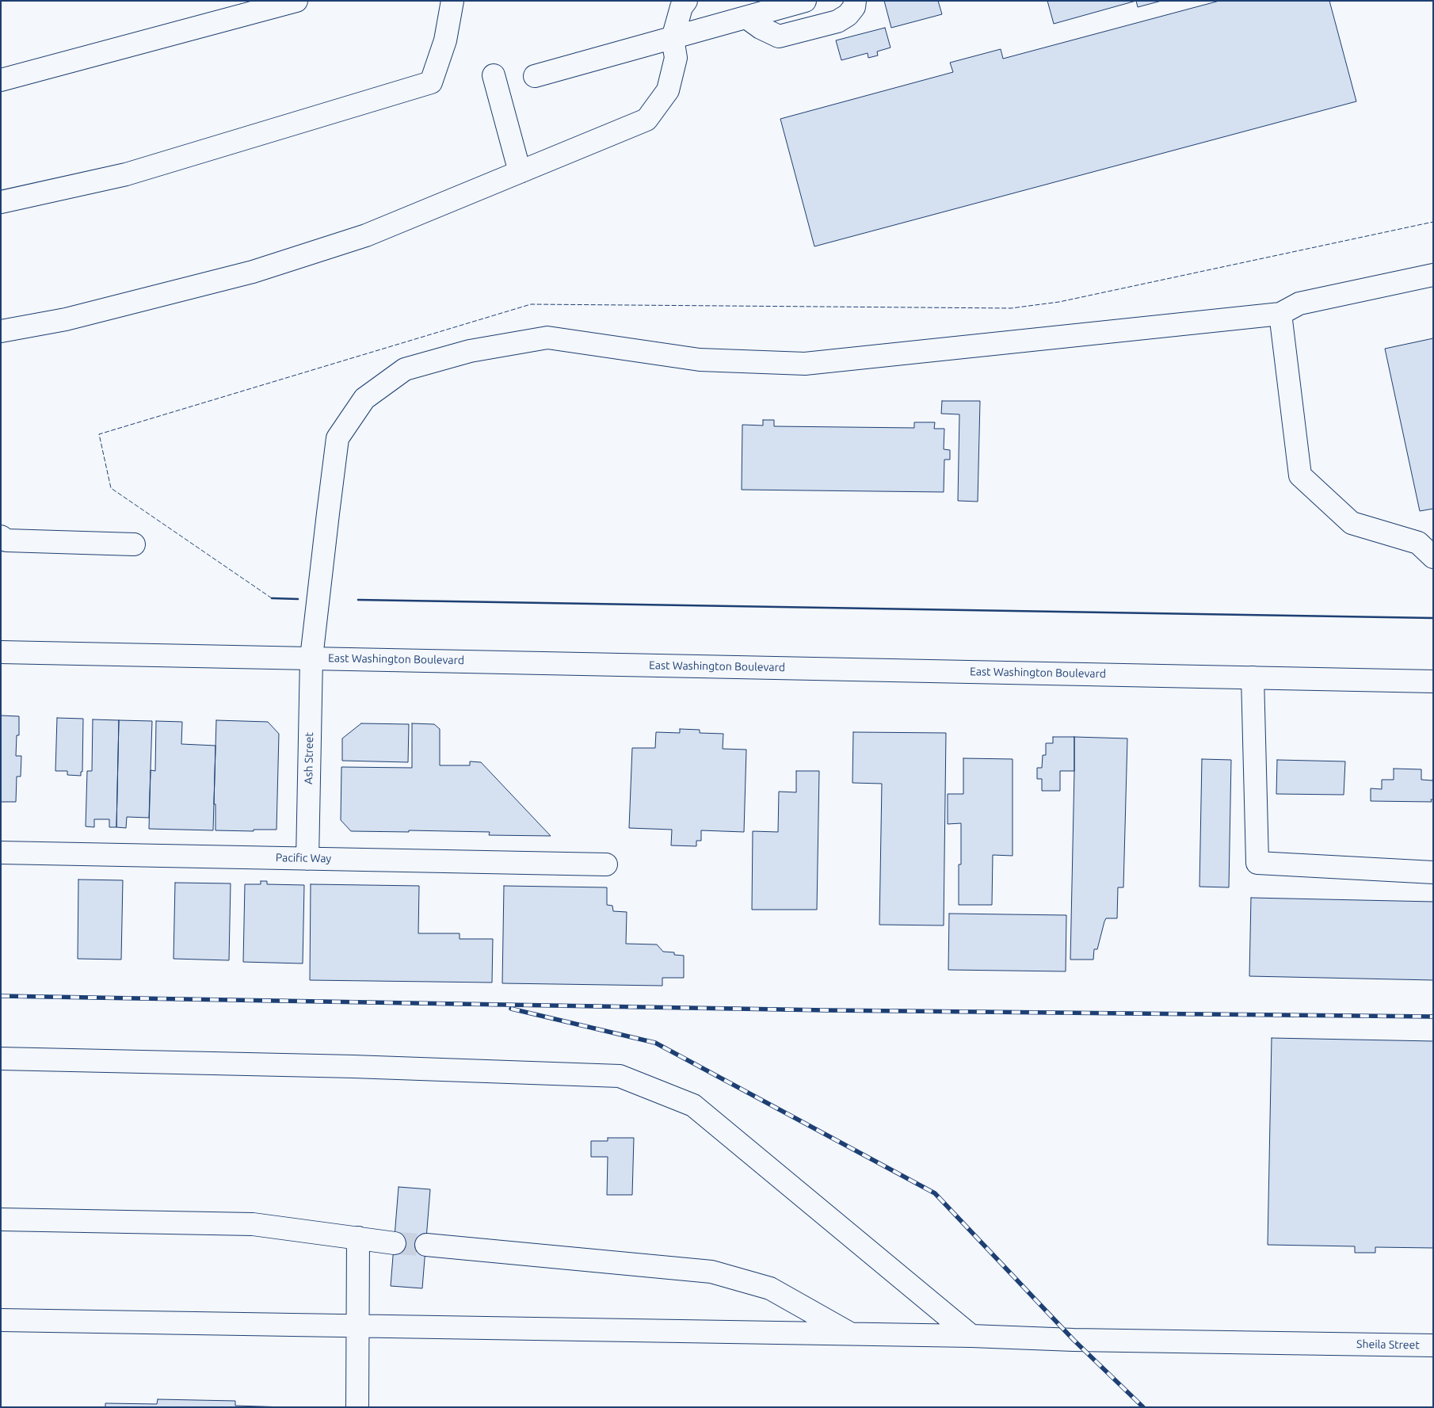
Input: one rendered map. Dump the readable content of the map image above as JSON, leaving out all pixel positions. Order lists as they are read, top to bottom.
{
  "streets": {
    "main road": [
      "East Washington Boulevard",
      "Ash Street",
      "Pacific Way",
      "Sheila Street"
    ]
  },
  "crossings": [
    ["East Washington Boulevard", "Ash Street"],
    ["Ash Street", "Pacific Way"]
  ]
}
